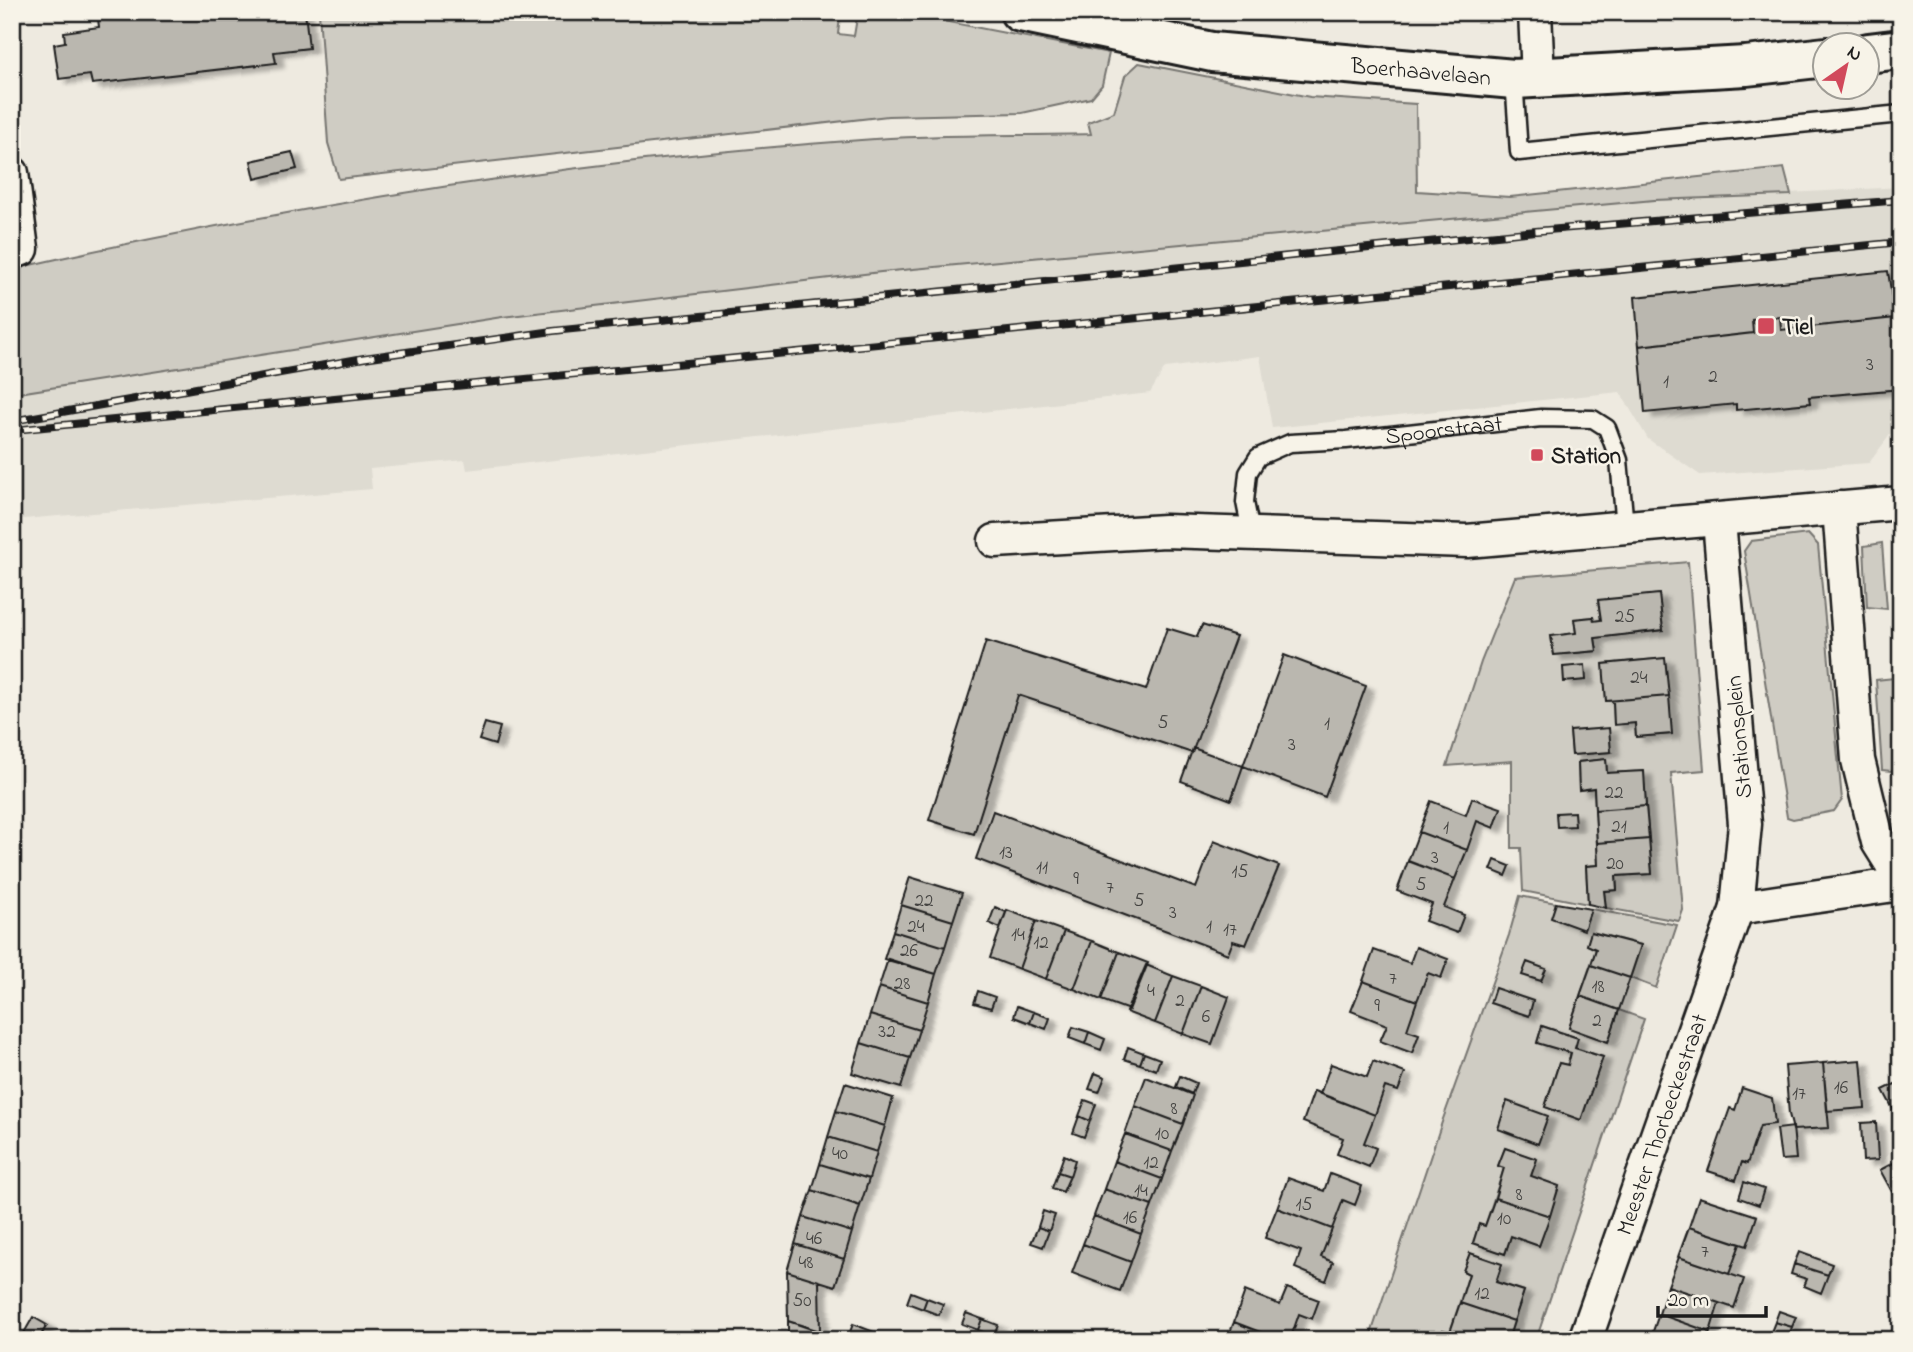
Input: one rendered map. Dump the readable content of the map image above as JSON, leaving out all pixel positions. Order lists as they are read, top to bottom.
{
  "streets": {
    "street": ["Boerhaavelaan", "Stationsplein", "Meester Thorbeckestraat"],
    "lane": ["Spoorstraat"]
  },
  "crossings": [
    ["Stationsplein", "Meester Thorbeckestraat"]
  ],
  "places": {
    "transit": ["Tiel", "Station"]
  },
  "house_numbers": [
    "3",
    "2",
    "1",
    "25",
    "24",
    "5",
    "1",
    "3",
    "22",
    "21",
    "1",
    "13",
    "3",
    "20",
    "11",
    "15",
    "9",
    "5",
    "7",
    "22",
    "5",
    "3",
    "24",
    "1",
    "17",
    "14",
    "12",
    "26",
    "7",
    "28",
    "18",
    "4",
    "2",
    "9",
    "6",
    "2",
    "32",
    "16",
    "17",
    "8",
    "10",
    "40",
    "12",
    "14",
    "8",
    "15",
    "16",
    "10",
    "46",
    "7",
    "48",
    "12",
    "50"
  ],
  "scale_bar": "20 m",
  "north": "top right"
}
